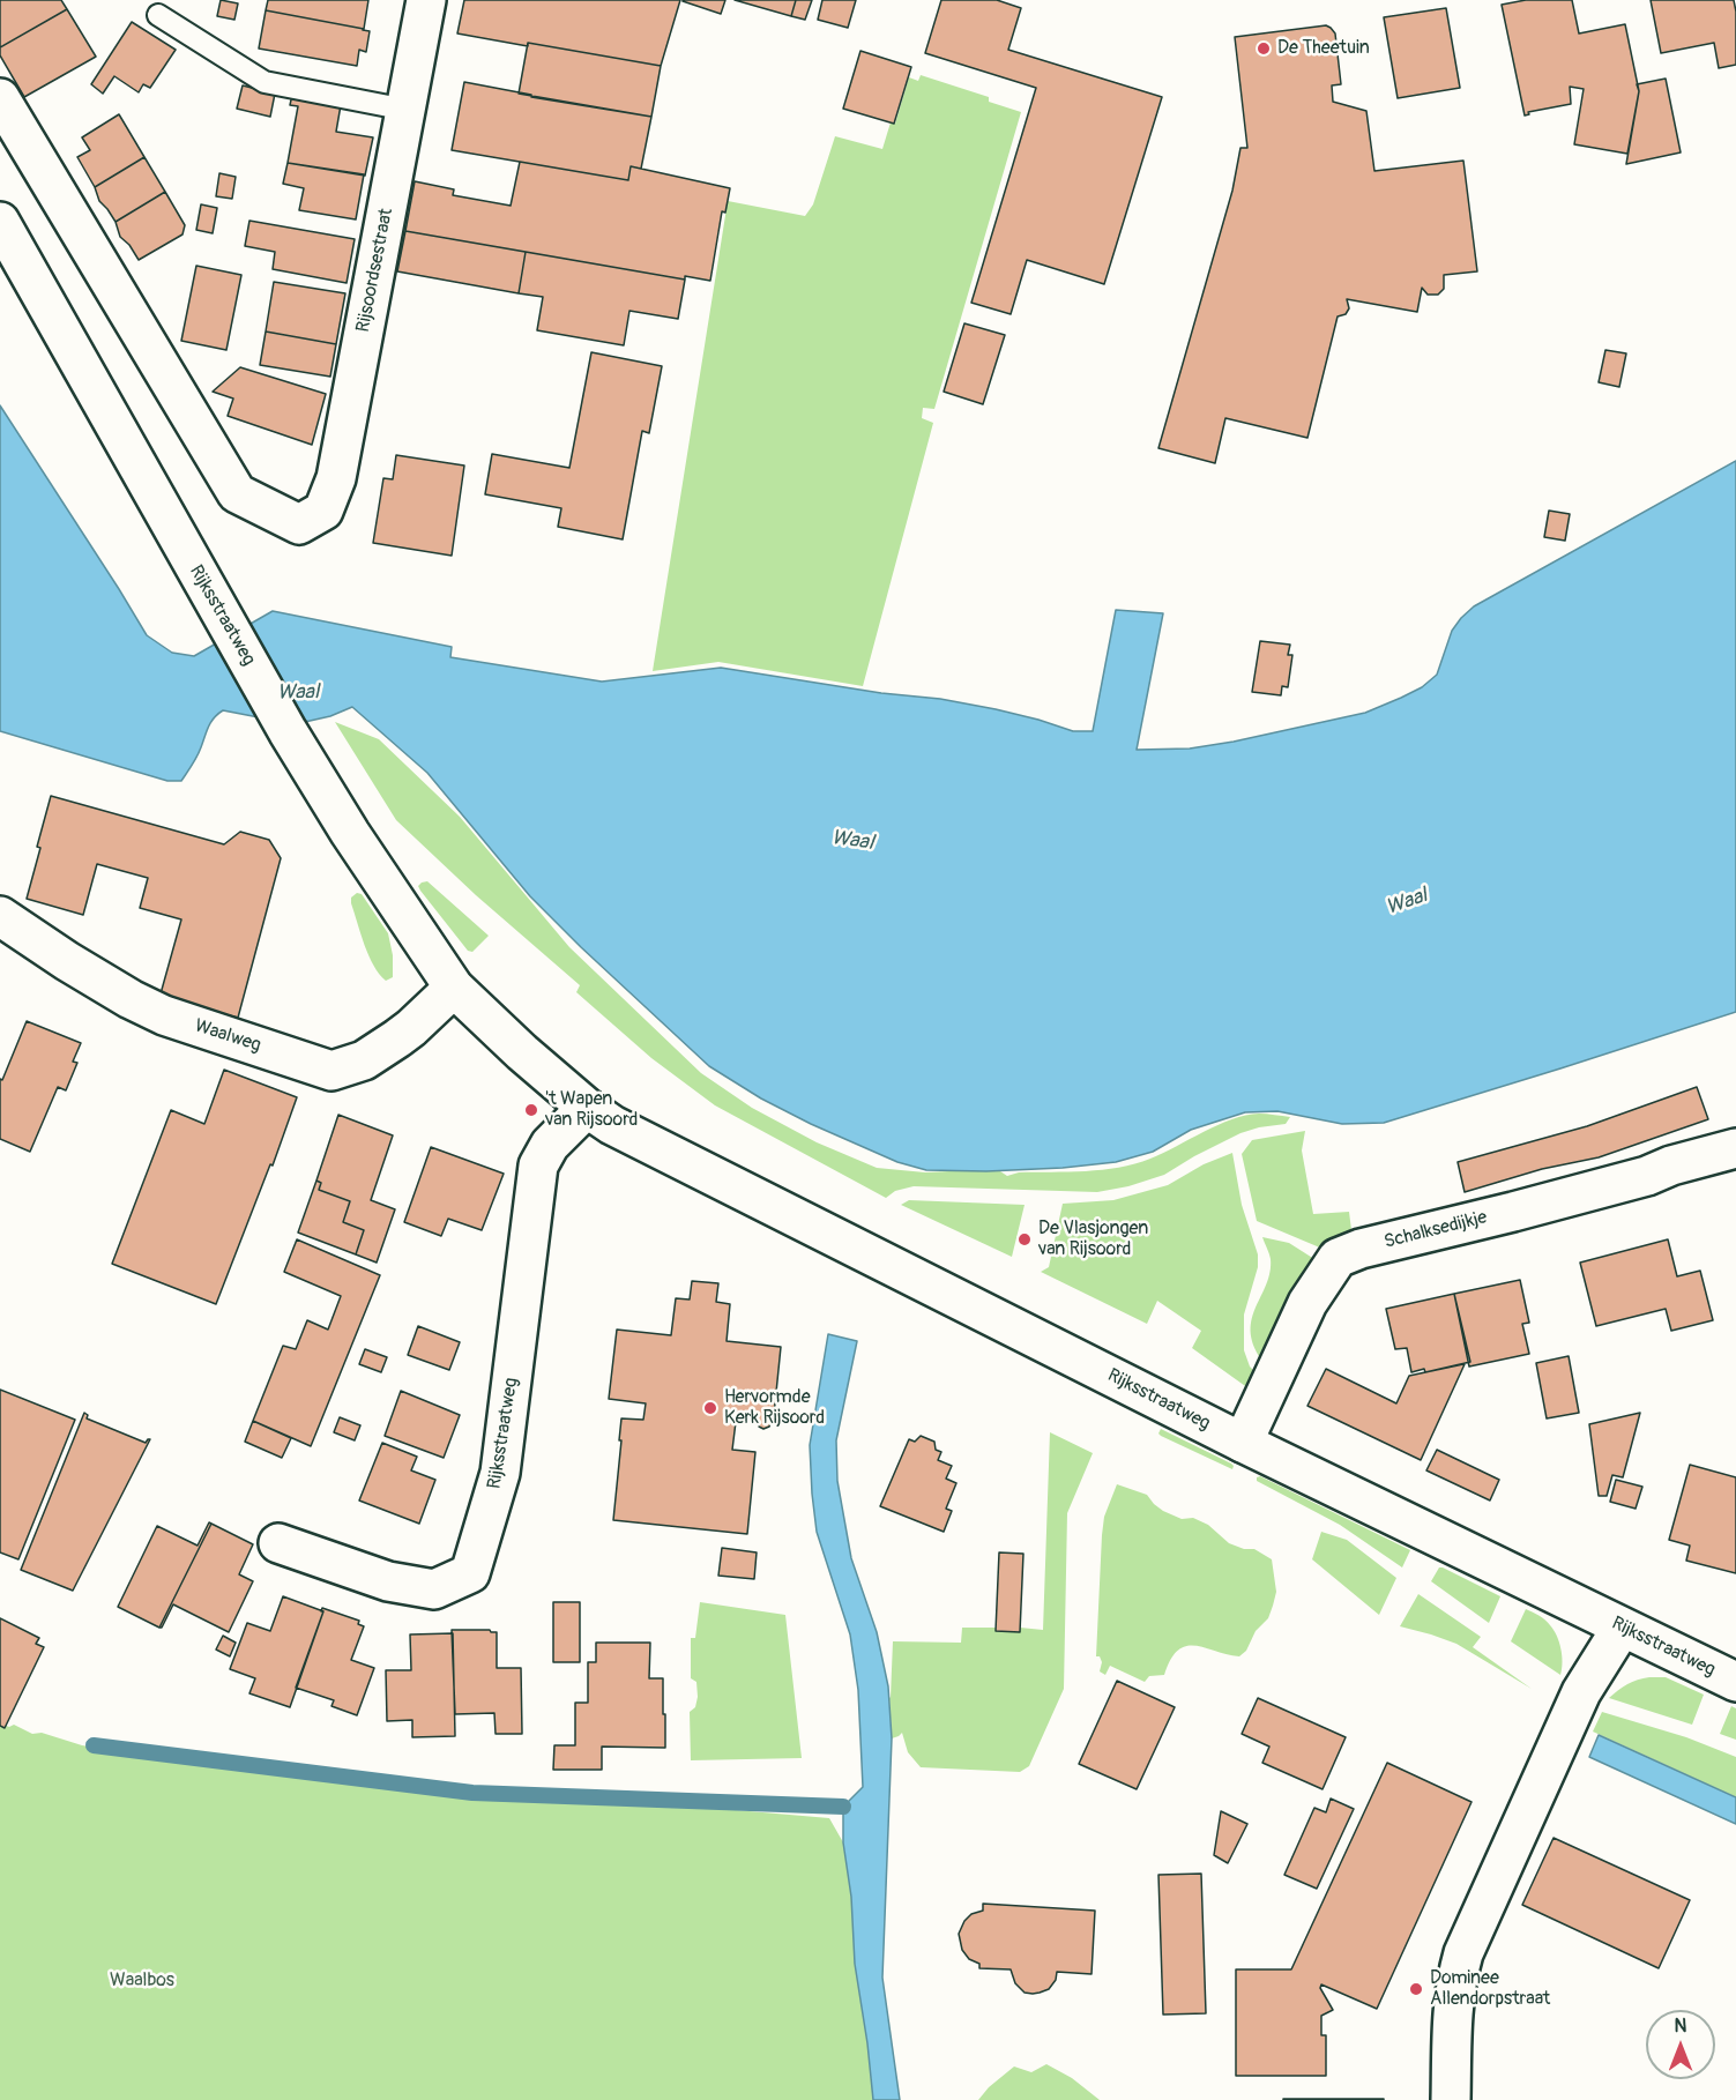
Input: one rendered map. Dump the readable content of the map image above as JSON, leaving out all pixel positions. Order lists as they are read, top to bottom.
{
  "streets": {
    "street": [
      "Rijsoordsestraat",
      "Rijksstraatweg",
      "Waalweg",
      "Schalksedijkje"
    ]
  },
  "crossings": [
    ["Rijksstraatweg", "Waalweg"],
    ["Rijksstraatweg", "Schalksedijkje"]
  ],
  "water": ["Waal"],
  "parks": ["Waalbos"],
  "places": [
    "De Theetuin",
    "'t Wapen van Rijsoord",
    "De Vlasjongen van Rijsoord",
    "Hervormde Kerk Rijsoord",
    "Dominee Allendorpstraat"
  ],
  "north": "top"
}
